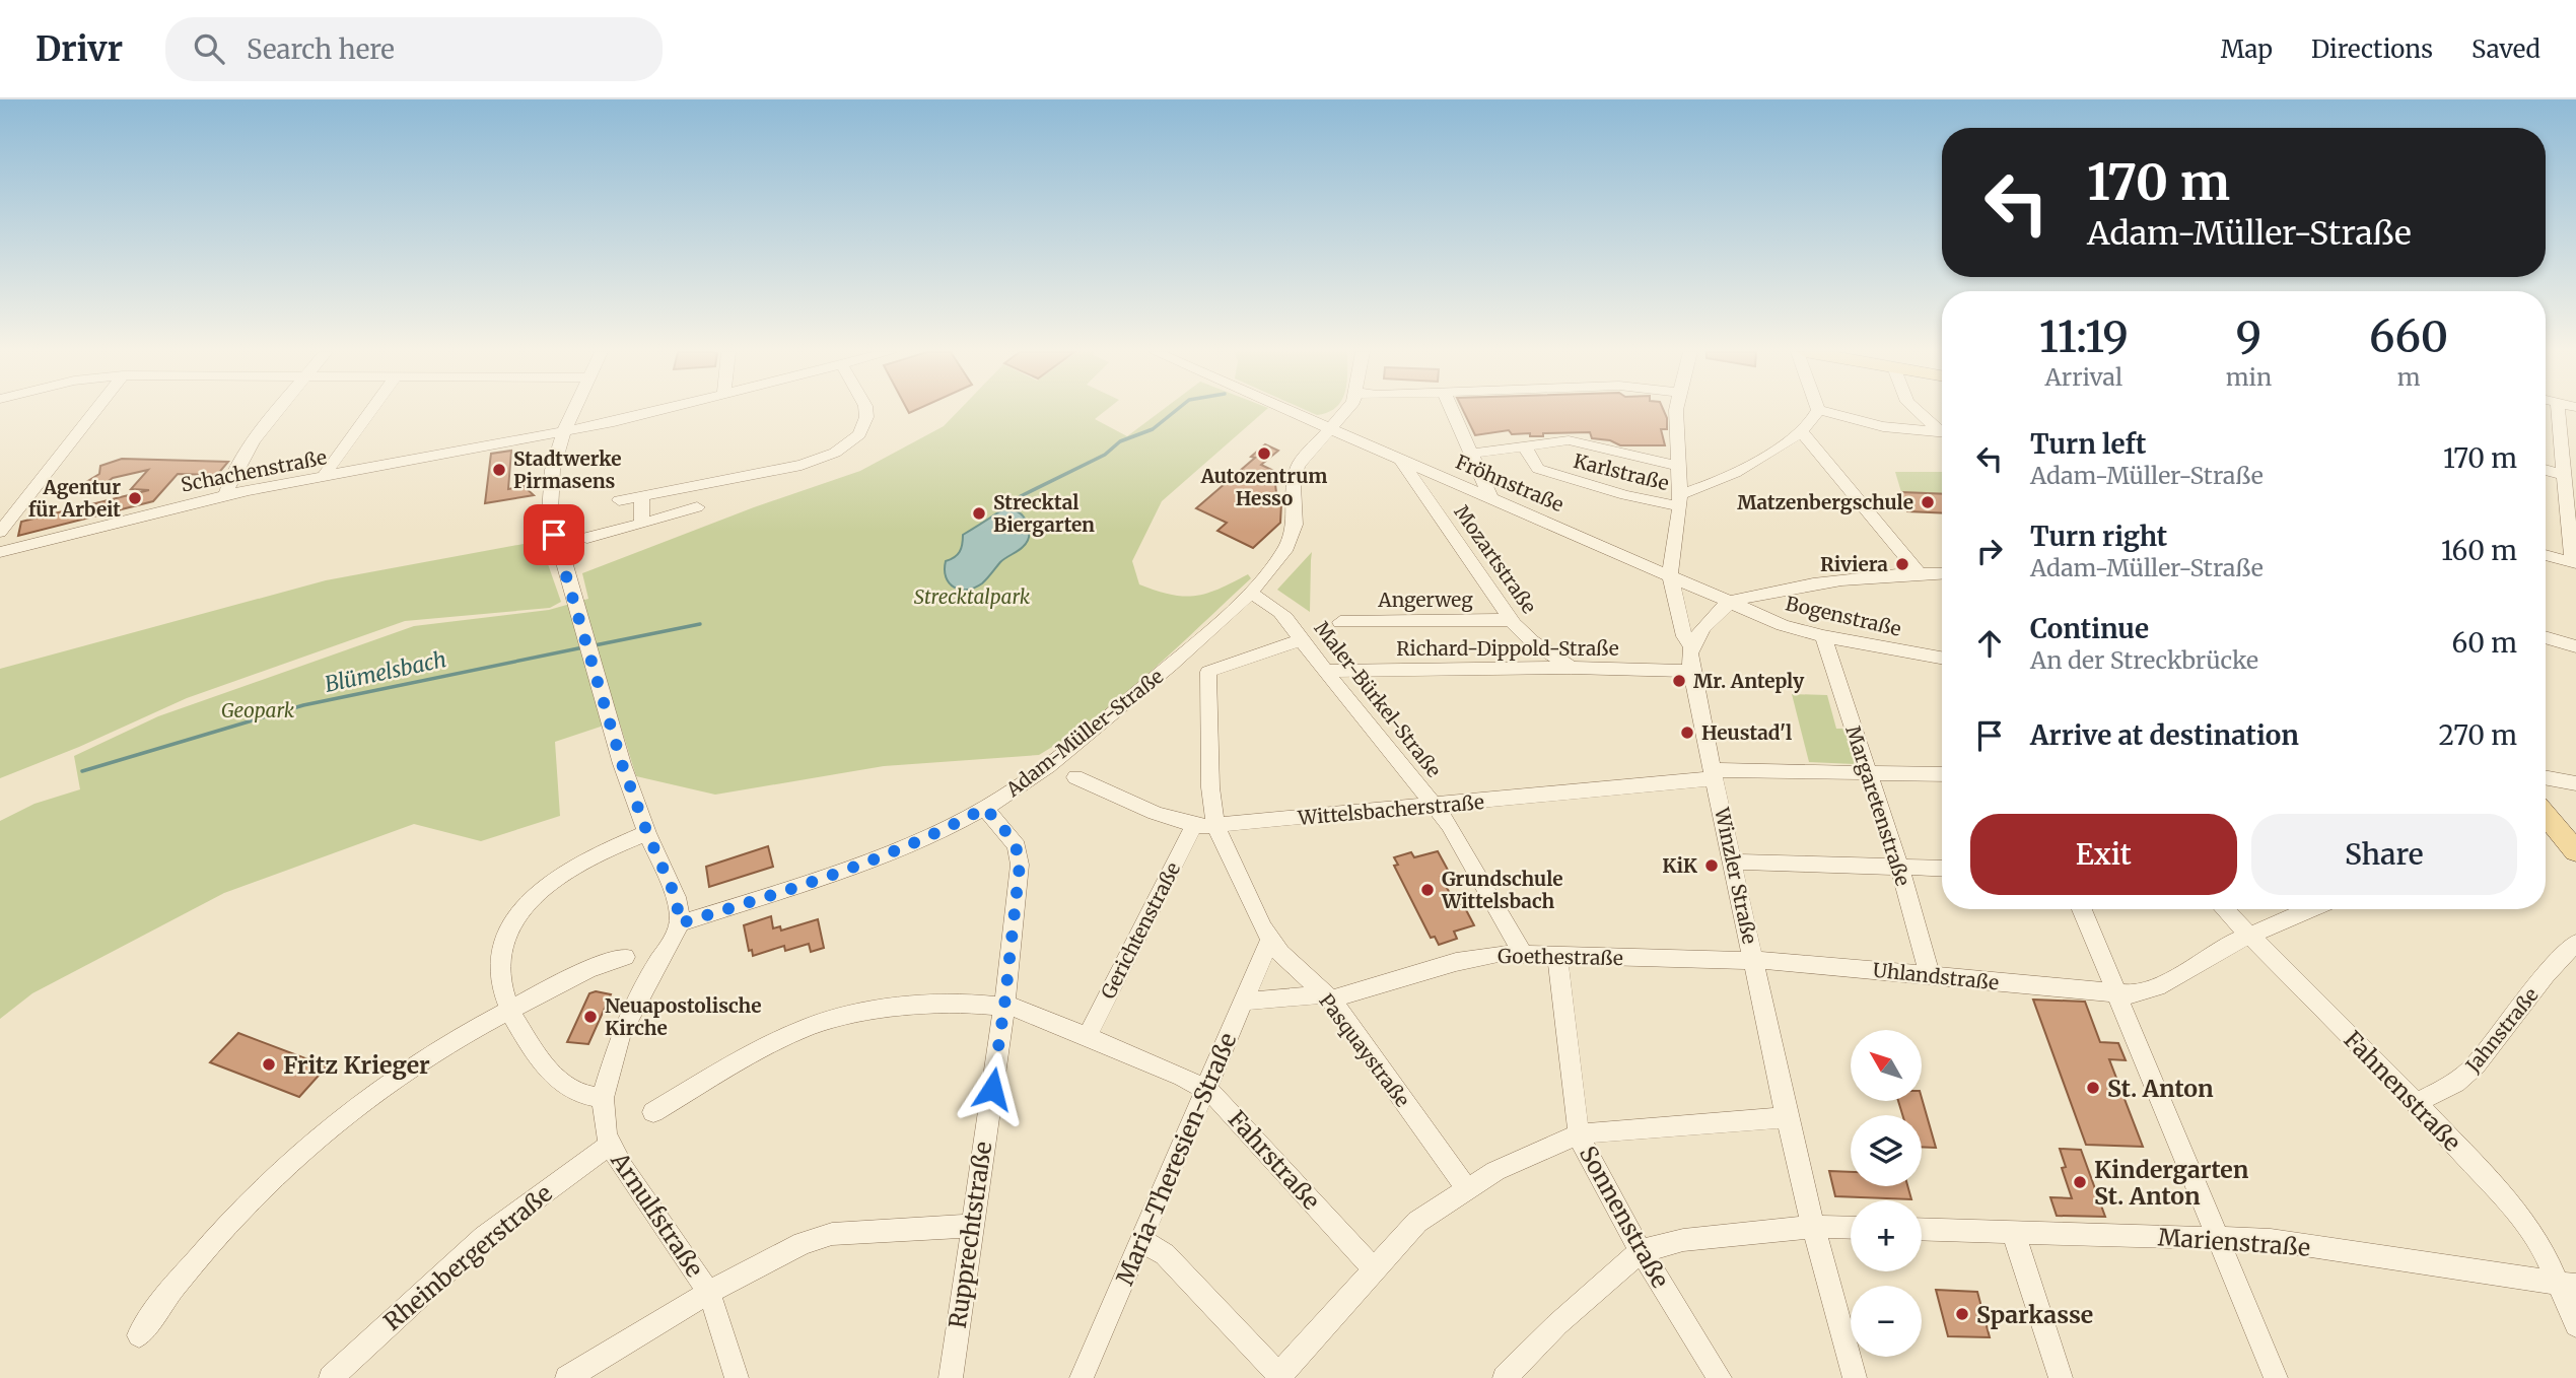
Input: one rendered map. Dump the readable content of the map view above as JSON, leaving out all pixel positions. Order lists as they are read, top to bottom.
{
  "streets": {
    "street": [
      "Schachenstraße",
      "Karlstraße",
      "Fröhnstraße",
      "Mozartstraße",
      "Angerweg",
      "Bogenstraße",
      "Richard-Dippold-Straße",
      "Maler-Bürkel-Straße",
      "Adam-Müller-Straße",
      "Margaretenstraße",
      "Wittelsbacherstraße",
      "Winzler Straße",
      "Gerichtenstraße",
      "Goethestraße",
      "Uhlandstraße",
      "Jahnstraße",
      "Pasquaystraße",
      "Fahnenstraße",
      "Maria-Theresien-Straße",
      "Fahrstraße",
      "Arnulfstraße",
      "Sonnenstraße",
      "Rupprechtstraße",
      "Marienstraße",
      "Rheinbergerstraße"
    ]
  },
  "crossings": [
    ["Fröhnstraße", "Mozartstraße"],
    ["Fröhnstraße", "Bogenstraße"],
    ["Fröhnstraße", "Adam-Müller-Straße"],
    ["Mozartstraße", "Angerweg"],
    ["Mozartstraße", "Richard-Dippold-Straße"],
    ["Bogenstraße", "Margaretenstraße"],
    ["Richard-Dippold-Straße", "Maler-Bürkel-Straße"],
    ["Richard-Dippold-Straße", "Winzler Straße"],
    ["Maler-Bürkel-Straße", "Adam-Müller-Straße"],
    ["Maler-Bürkel-Straße", "Wittelsbacherstraße"],
    ["Maler-Bürkel-Straße", "Goethestraße"],
    ["Maler-Bürkel-Straße", "Pasquaystraße"],
    ["Adam-Müller-Straße", "Rupprechtstraße"],
    ["Margaretenstraße", "Wittelsbacherstraße"],
    ["Margaretenstraße", "Uhlandstraße"],
    ["Wittelsbacherstraße", "Winzler Straße"],
    ["Wittelsbacherstraße", "Gerichtenstraße"],
    ["Wittelsbacherstraße", "Pasquaystraße"],
    ["Winzler Straße", "Goethestraße"],
    ["Winzler Straße", "Uhlandstraße"],
    ["Gerichtenstraße", "Fahrstraße"],
    ["Goethestraße", "Uhlandstraße"],
    ["Goethestraße", "Pasquaystraße"],
    ["Goethestraße", "Maria-Theresien-Straße"],
    ["Goethestraße", "Sonnenstraße"],
    ["Uhlandstraße", "Fahnenstraße"],
    ["Jahnstraße", "Fahnenstraße"],
    ["Pasquaystraße", "Maria-Theresien-Straße"],
    ["Fahnenstraße", "Marienstraße"],
    ["Maria-Theresien-Straße", "Fahrstraße"],
    ["Fahrstraße", "Rupprechtstraße"],
    ["Arnulfstraße", "Rheinbergerstraße"]
  ],
  "water": ["Blümelsbach"],
  "parks": ["Strecktalpark", "Geopark"],
  "places": [
    "Autozentrum Hesso",
    "Stadtwerke Pirmasens",
    "Agentur für Arbeit",
    "Matzenbergschule",
    "Strecktal Biergarten",
    "Riviera",
    "Mr. Anteply",
    "Heustad'l",
    "KiK",
    "Grundschule Wittelsbach",
    "Neuapostolische Kirche",
    "Fritz Krieger",
    "St. Anton",
    "Kindergarten St. Anton",
    "Sparkasse"
  ],
  "north": "top left",
  "page": {
    "header": "Drivr",
    "search": "Search here",
    "nav": ["Map", "Directions", "Saved"],
    "turn": ["170 m", "Adam-Müller-Straße"],
    "eta": [
      "11:19",
      "Arrival",
      "9",
      "min",
      "660",
      "m"
    ],
    "list": [
      {
        "name": "Turn left",
        "note": "Adam-Müller-Straße",
        "value": "170 m"
      },
      {
        "name": "Turn right",
        "note": "Adam-Müller-Straße",
        "value": "160 m"
      },
      {
        "name": "Continue",
        "note": "An der Streckbrücke",
        "value": "60 m"
      },
      {
        "name": "Arrive at destination",
        "value": "270 m"
      }
    ],
    "buttons": ["Exit", "Share"],
    "map_buttons": ["+", "−"]
  }
}
